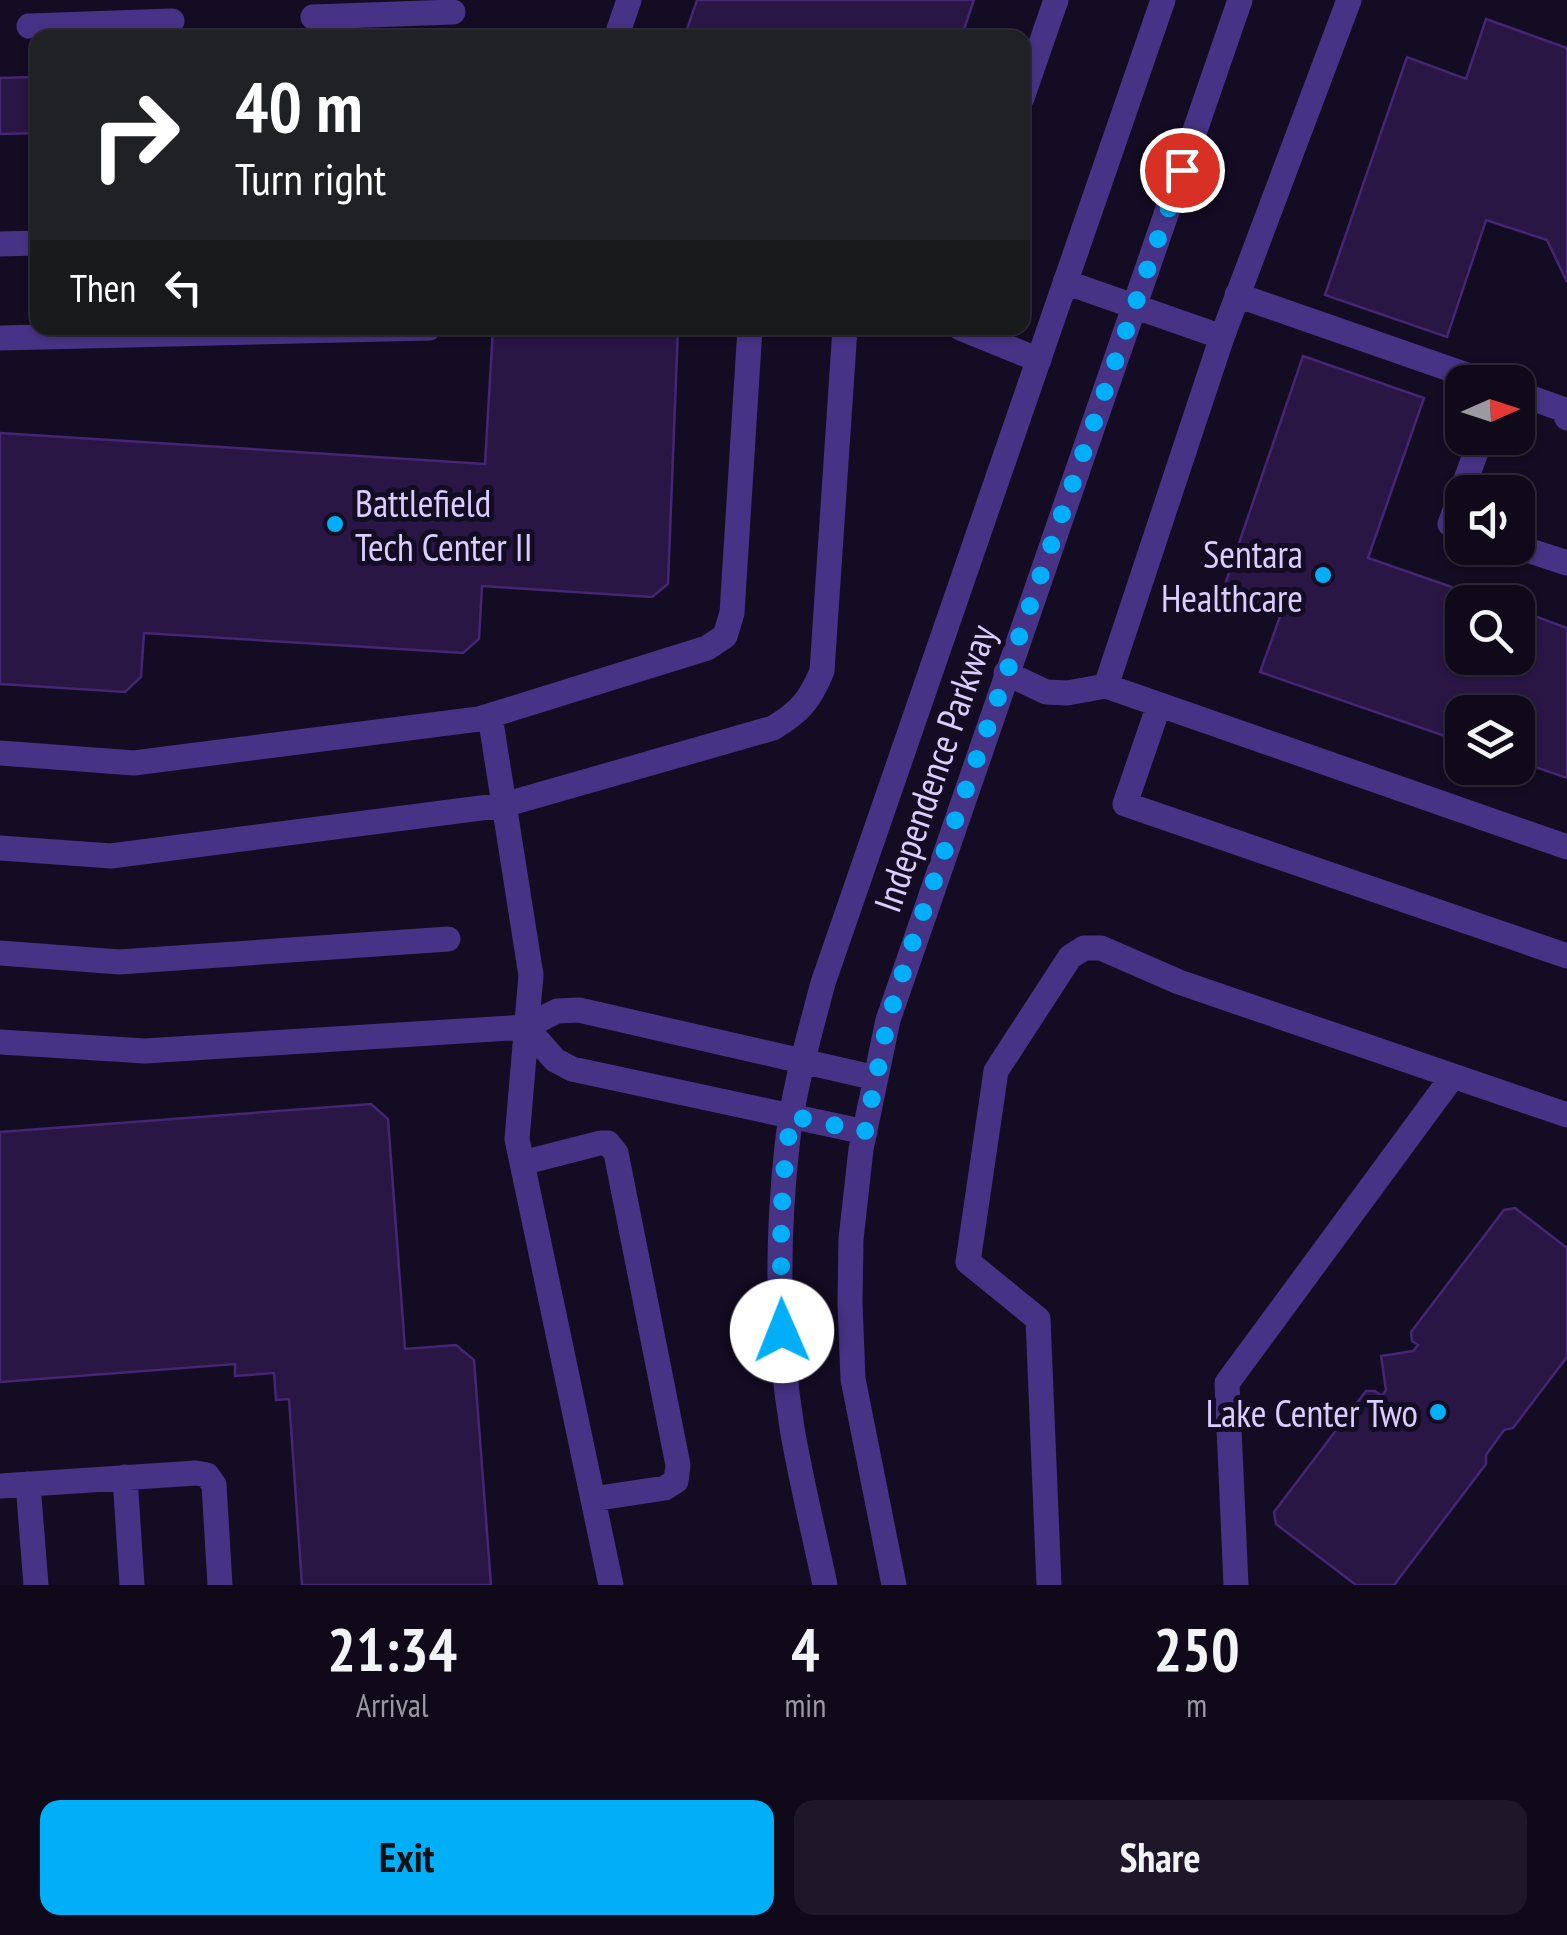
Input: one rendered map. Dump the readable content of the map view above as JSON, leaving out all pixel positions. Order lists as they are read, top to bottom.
{
  "streets": {
    "street": ["Independence Parkway"]
  },
  "places": ["Battlefield Tech Center II", "Sentara Healthcare", "Lake Center Two"],
  "north": "right",
  "page": {
    "turn": ["40 m", "Turn right"],
    "then": "Then",
    "eta": [
      "21:34",
      "Arrival",
      "4",
      "min",
      "250",
      "m"
    ],
    "buttons": ["Exit", "Share"]
  }
}
